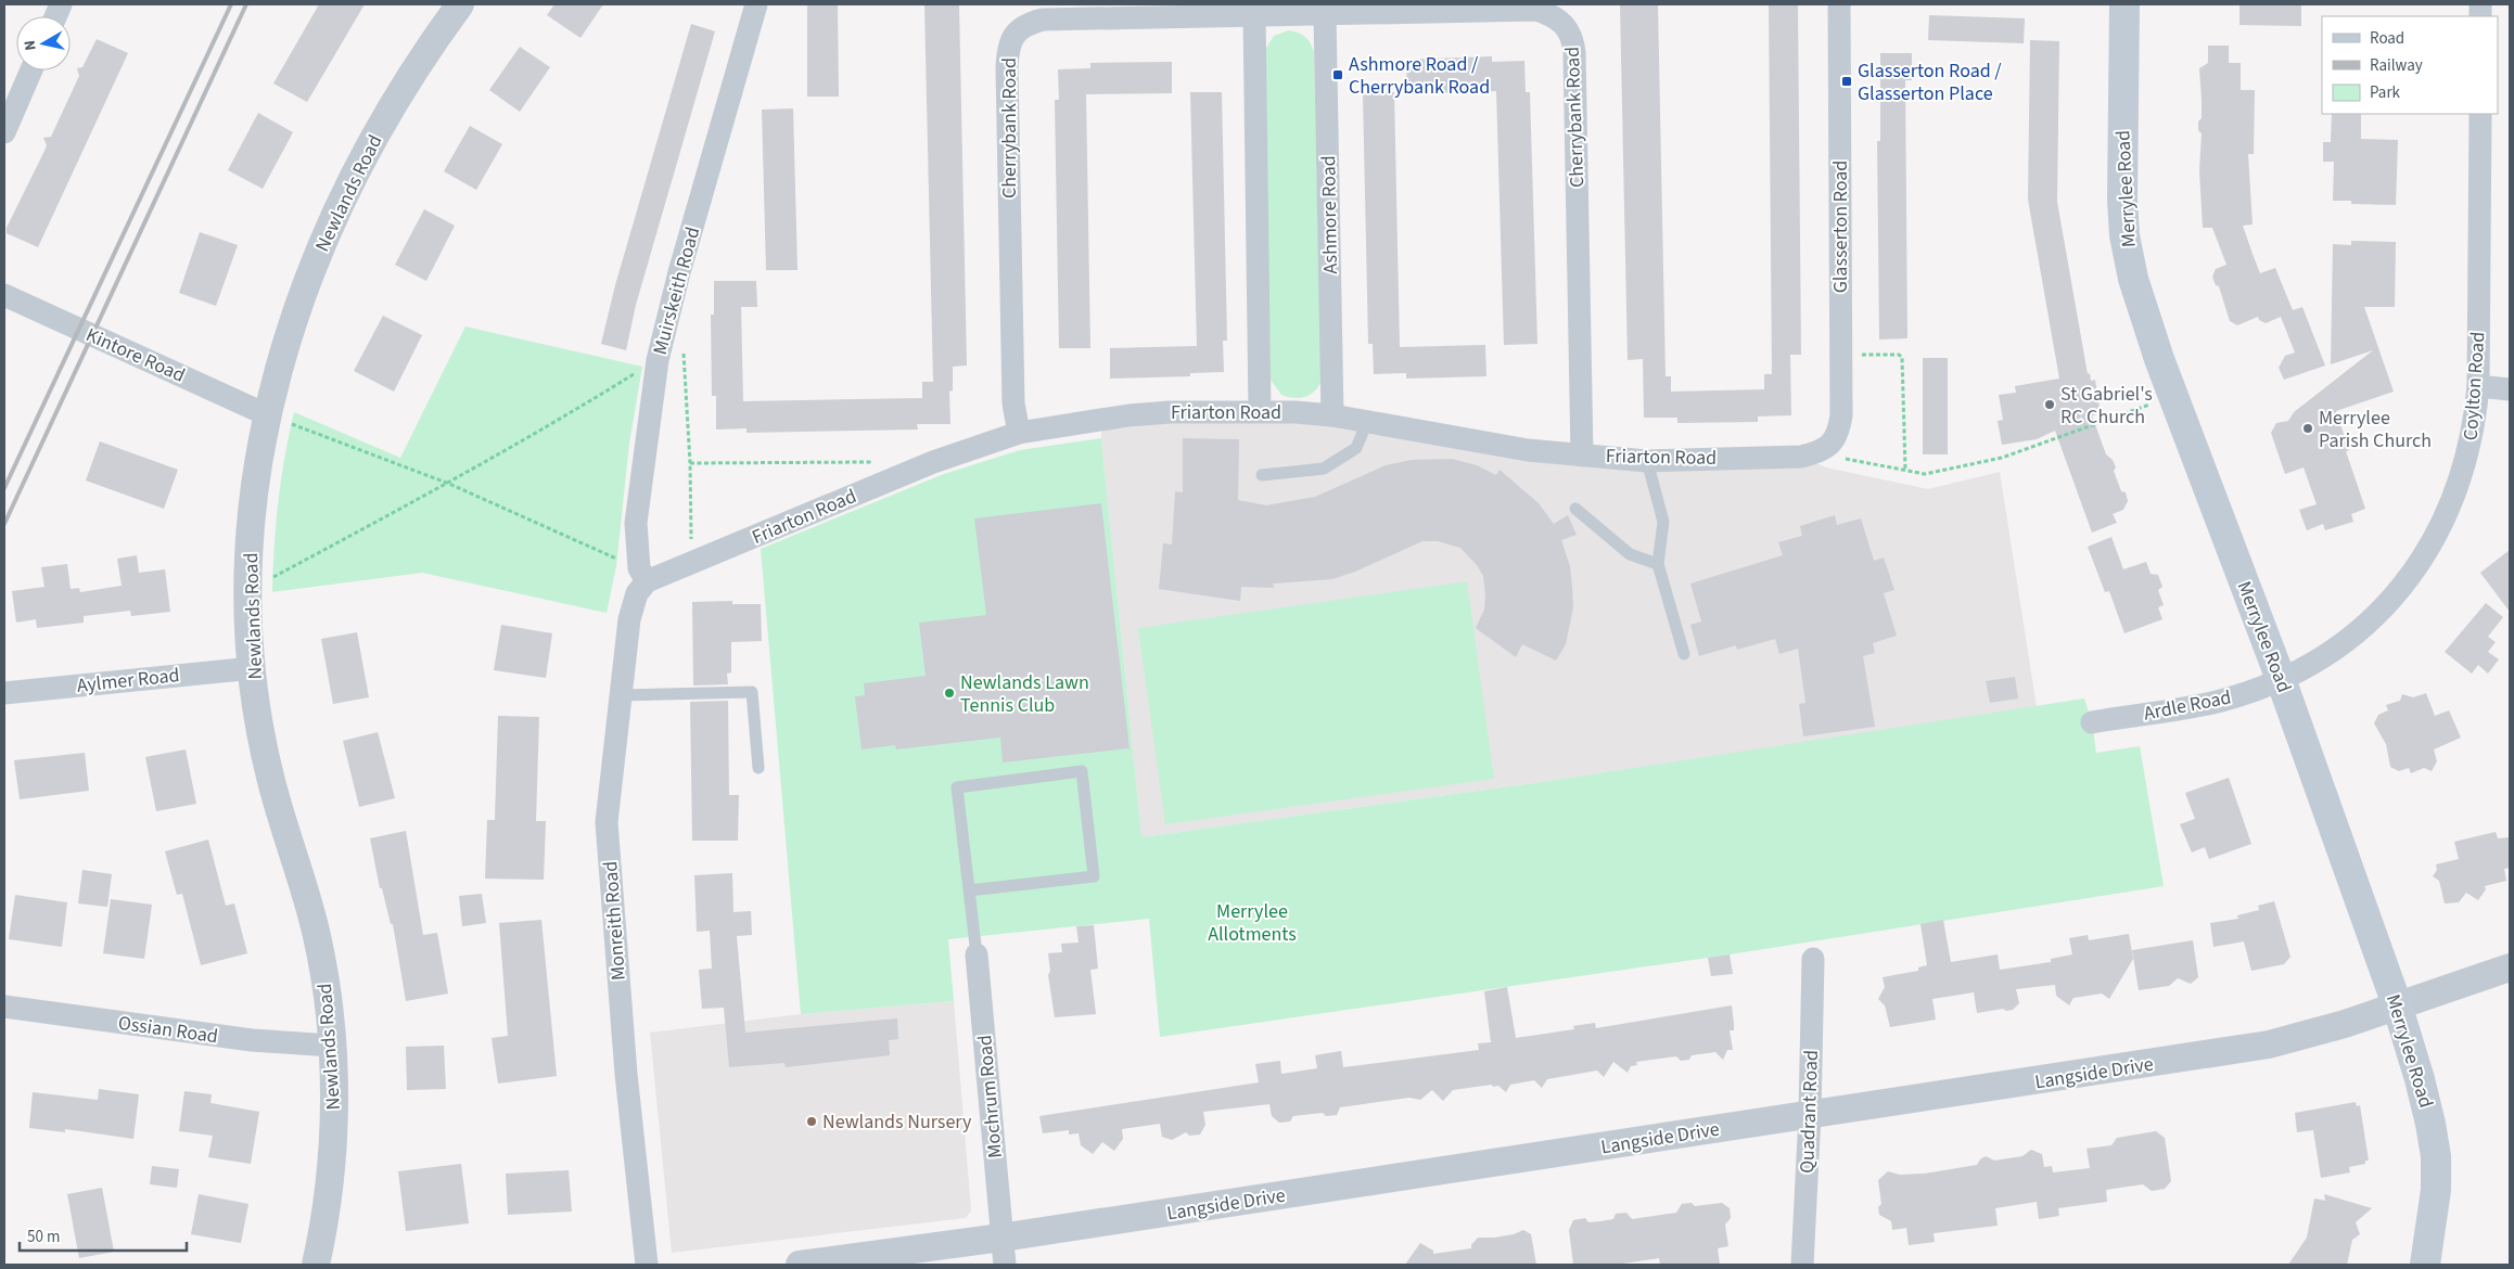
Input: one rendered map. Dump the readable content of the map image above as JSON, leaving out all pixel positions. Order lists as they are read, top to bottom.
{
  "streets": {
    "main road": ["Merrylee Road"],
    "street": [
      "Cherrybank Road",
      "Newlands Road",
      "Ashmore Road",
      "Glasserton Road",
      "Muirskeith Road",
      "Kintore Road",
      "Coylton Road",
      "Friarton Road",
      "Aylmer Road",
      "Ardle Road",
      "Monreith Road",
      "Ossian Road",
      "Langside Drive",
      "Mochrum Road",
      "Quadrant Road"
    ]
  },
  "crossings": [
    ["Cherrybank Road", "Ashmore Road"],
    ["Cherrybank Road", "Friarton Road"],
    ["Merrylee Road", "Coylton Road"],
    ["Merrylee Road", "Ardle Road"],
    ["Merrylee Road", "Langside Drive"],
    ["Newlands Road", "Kintore Road"],
    ["Newlands Road", "Aylmer Road"],
    ["Newlands Road", "Ossian Road"],
    ["Ashmore Road", "Friarton Road"],
    ["Glasserton Road", "Friarton Road"],
    ["Muirskeith Road", "Friarton Road"],
    ["Muirskeith Road", "Monreith Road"],
    ["Coylton Road", "Ardle Road"],
    ["Friarton Road", "Monreith Road"],
    ["Langside Drive", "Mochrum Road"],
    ["Langside Drive", "Quadrant Road"]
  ],
  "parks": ["Merrylee Allotments"],
  "places": {
    "transit": ["Ashmore Road / Cherrybank Road", "Glasserton Road / Glasserton Place"],
    "other": [
      "St Gabriel's RC Church",
      "Merrylee Parish Church",
      "Newlands Lawn Tennis Club",
      "Newlands Nursery"
    ]
  },
  "legend": ["Road", "Railway", "Park"],
  "scale_bar": "50 m",
  "north": "left"
}
